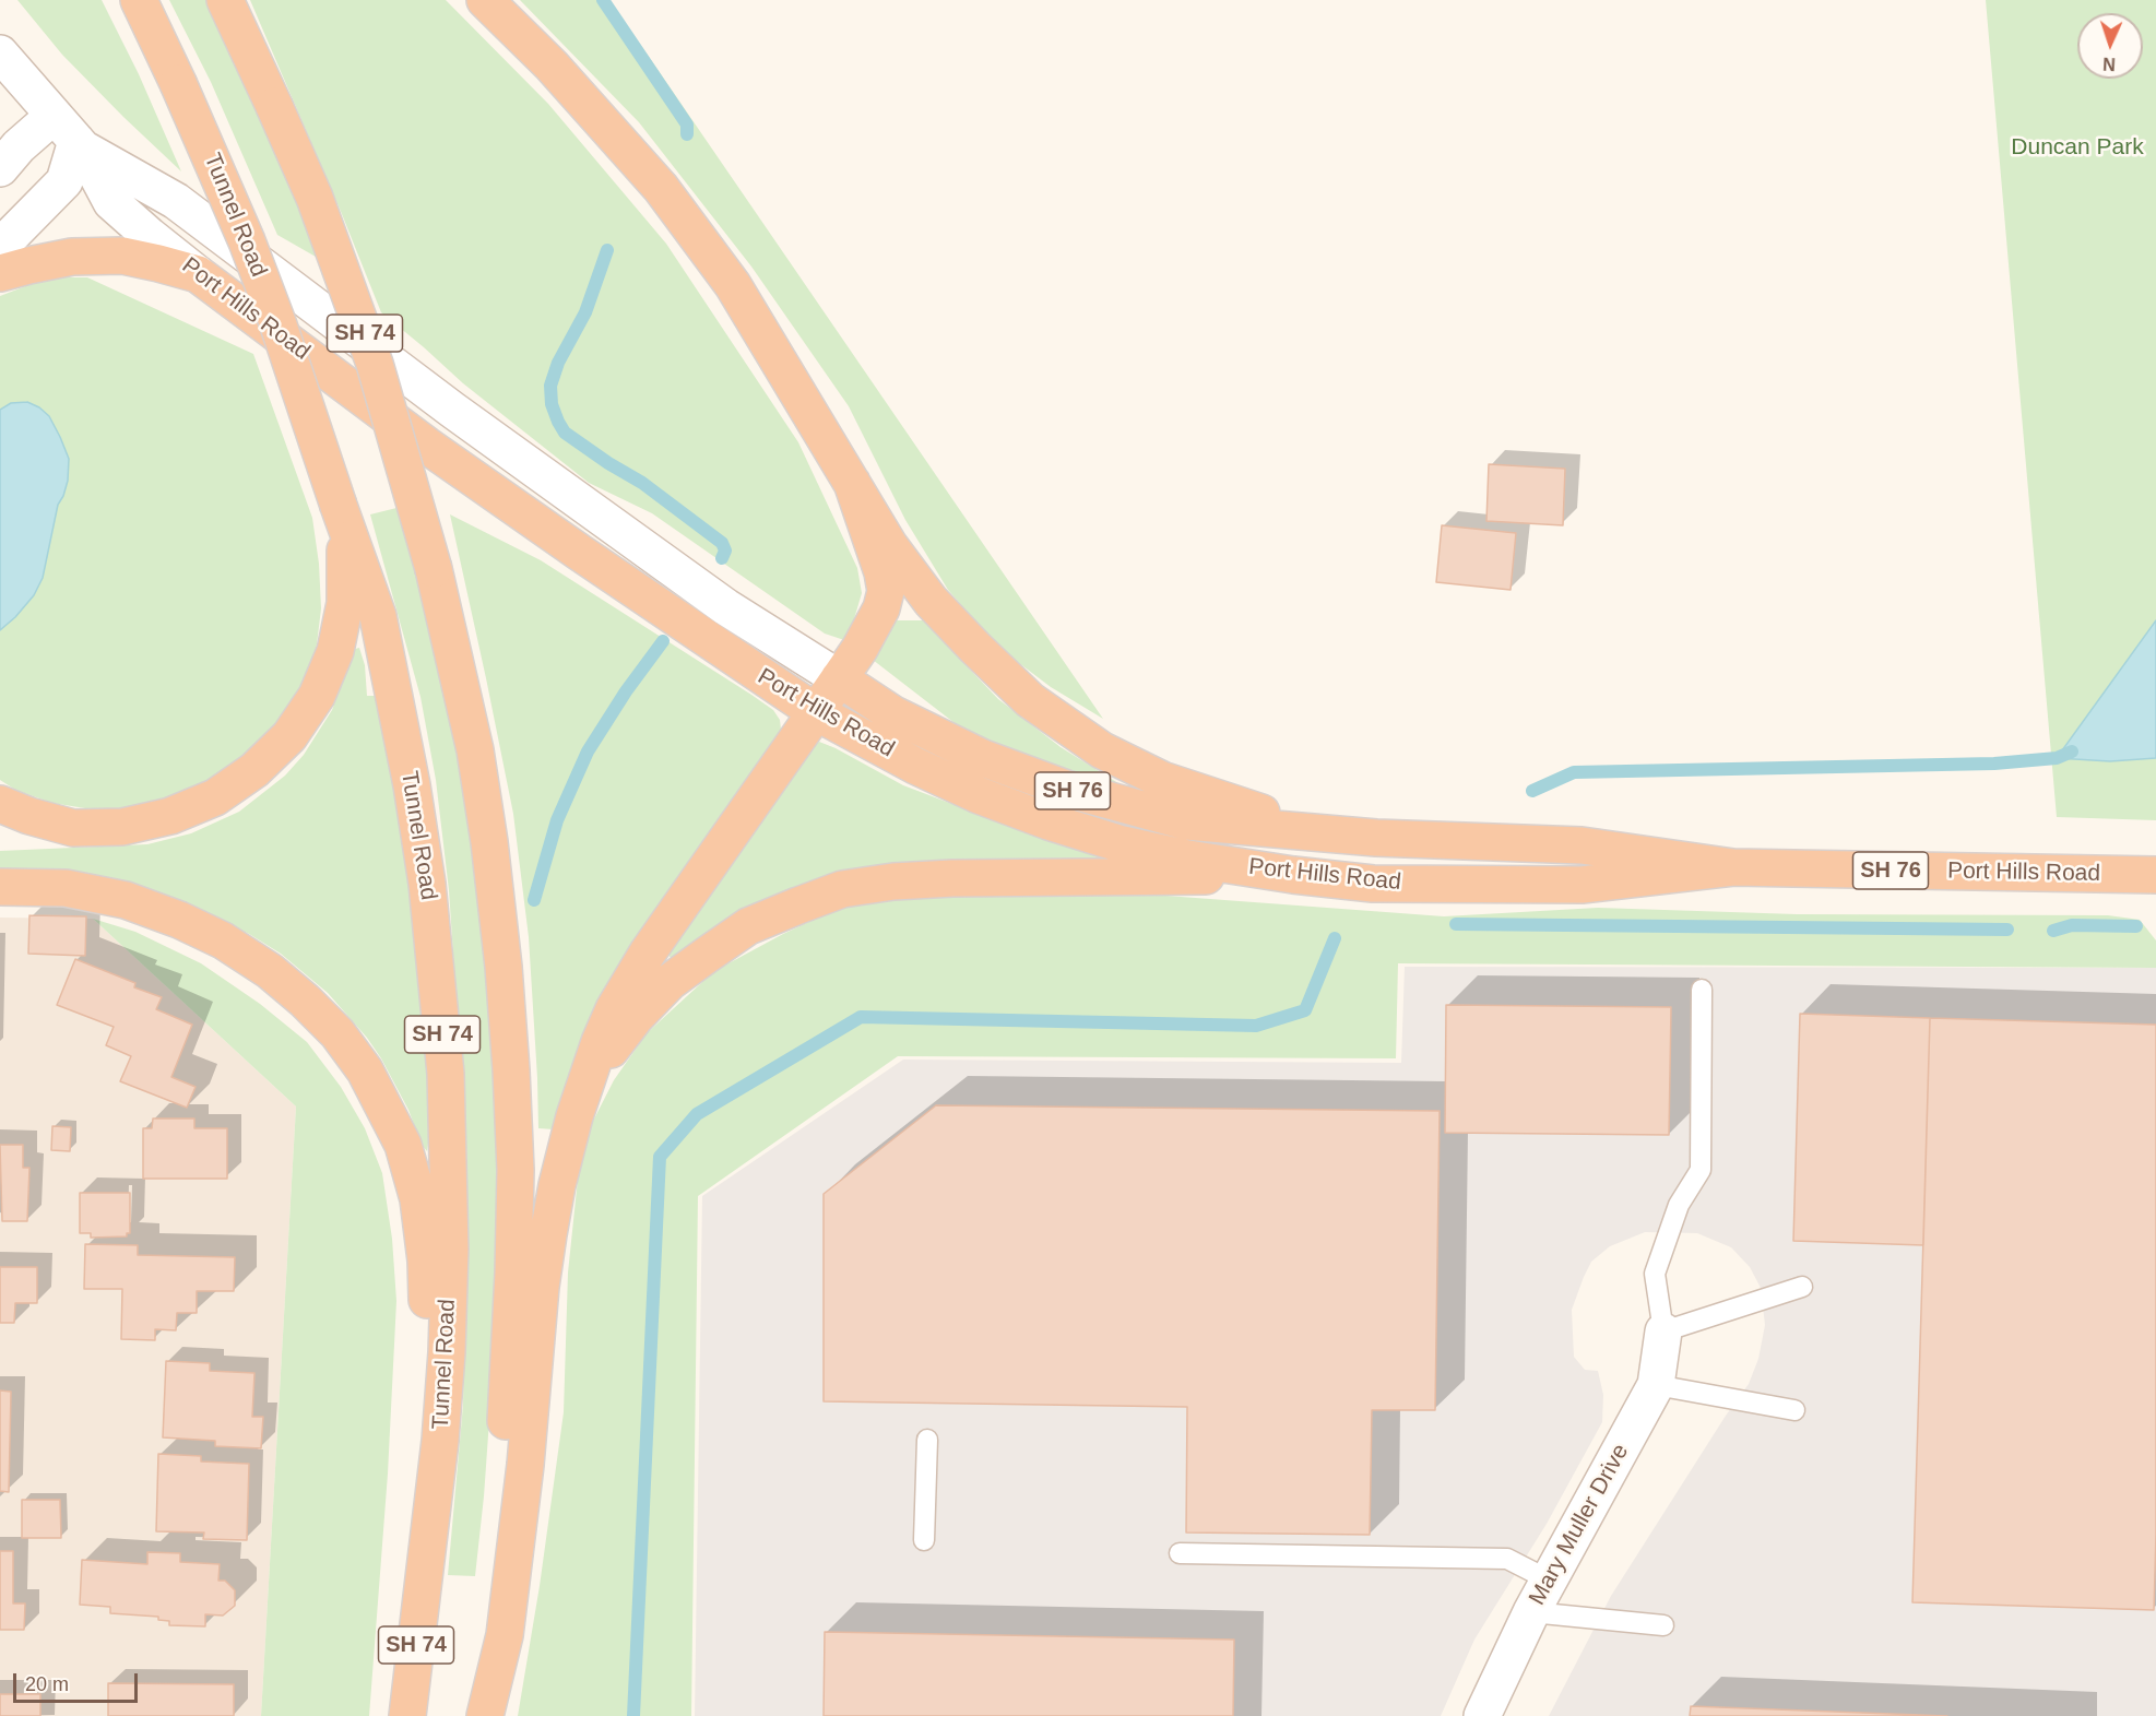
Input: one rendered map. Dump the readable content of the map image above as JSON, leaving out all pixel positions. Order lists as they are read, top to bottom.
{
  "streets": {
    "highway": [
      "Tunnel Road",
      "Port Hills Road",
      "SH 74",
      "SH 76"
    ],
    "street": ["Mary Muller Drive"]
  },
  "parks": ["Duncan Park"],
  "scale_bar": "20 m",
  "north": "bottom"
}
